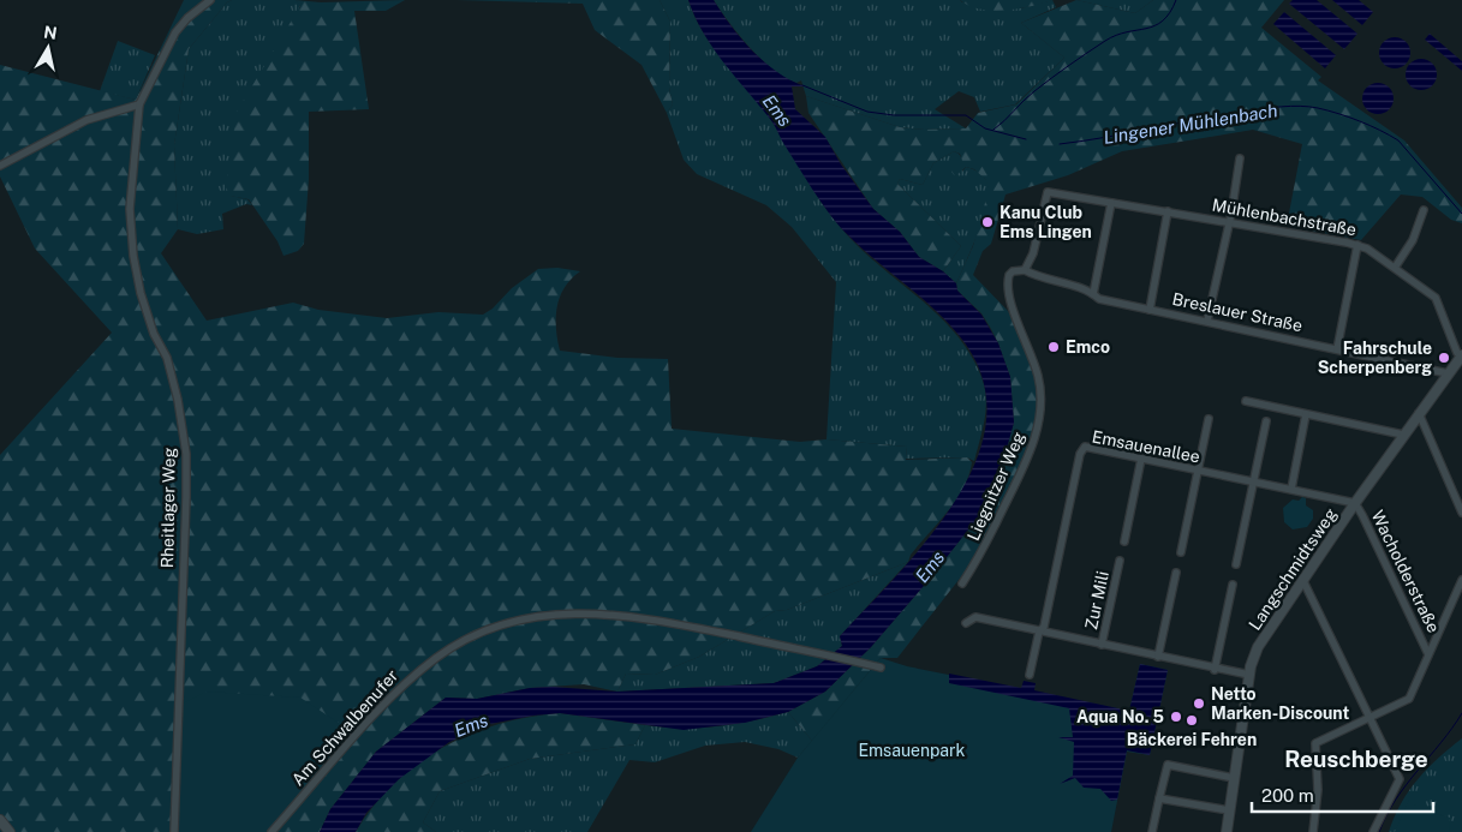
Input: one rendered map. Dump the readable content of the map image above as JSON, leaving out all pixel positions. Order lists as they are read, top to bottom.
{
  "streets": {
    "street": [
      "Mühlenbachstraße",
      "Breslauer Straße",
      "Emsauenallee",
      "Liegnitzer Weg",
      "Rheitlager Weg",
      "Langschmidtsweg",
      "Wacholderstraße",
      "Zur Mili",
      "Am Schwalbenufer"
    ]
  },
  "crossings": [
    ["Mühlenbachstraße", "Breslauer Straße"],
    ["Mühlenbachstraße", "Liegnitzer Weg"],
    ["Mühlenbachstraße", "Langschmidtsweg"],
    ["Breslauer Straße", "Liegnitzer Weg"],
    ["Breslauer Straße", "Langschmidtsweg"],
    ["Emsauenallee", "Langschmidtsweg"],
    ["Emsauenallee", "Wacholderstraße"],
    ["Langschmidtsweg", "Wacholderstraße"]
  ],
  "districts": ["Reuschberge"],
  "water": ["Ems", "Lingener Mühlenbach"],
  "parks": ["Emsauenpark"],
  "places": [
    "Kanu Club Ems Lingen",
    "Emco",
    "Fahrschule Scherpenberg",
    "Netto Marken-Discount",
    "Aqua No. 5",
    "Bäckerei Fehren"
  ],
  "scale_bar": "200 m",
  "north": "top"
}
